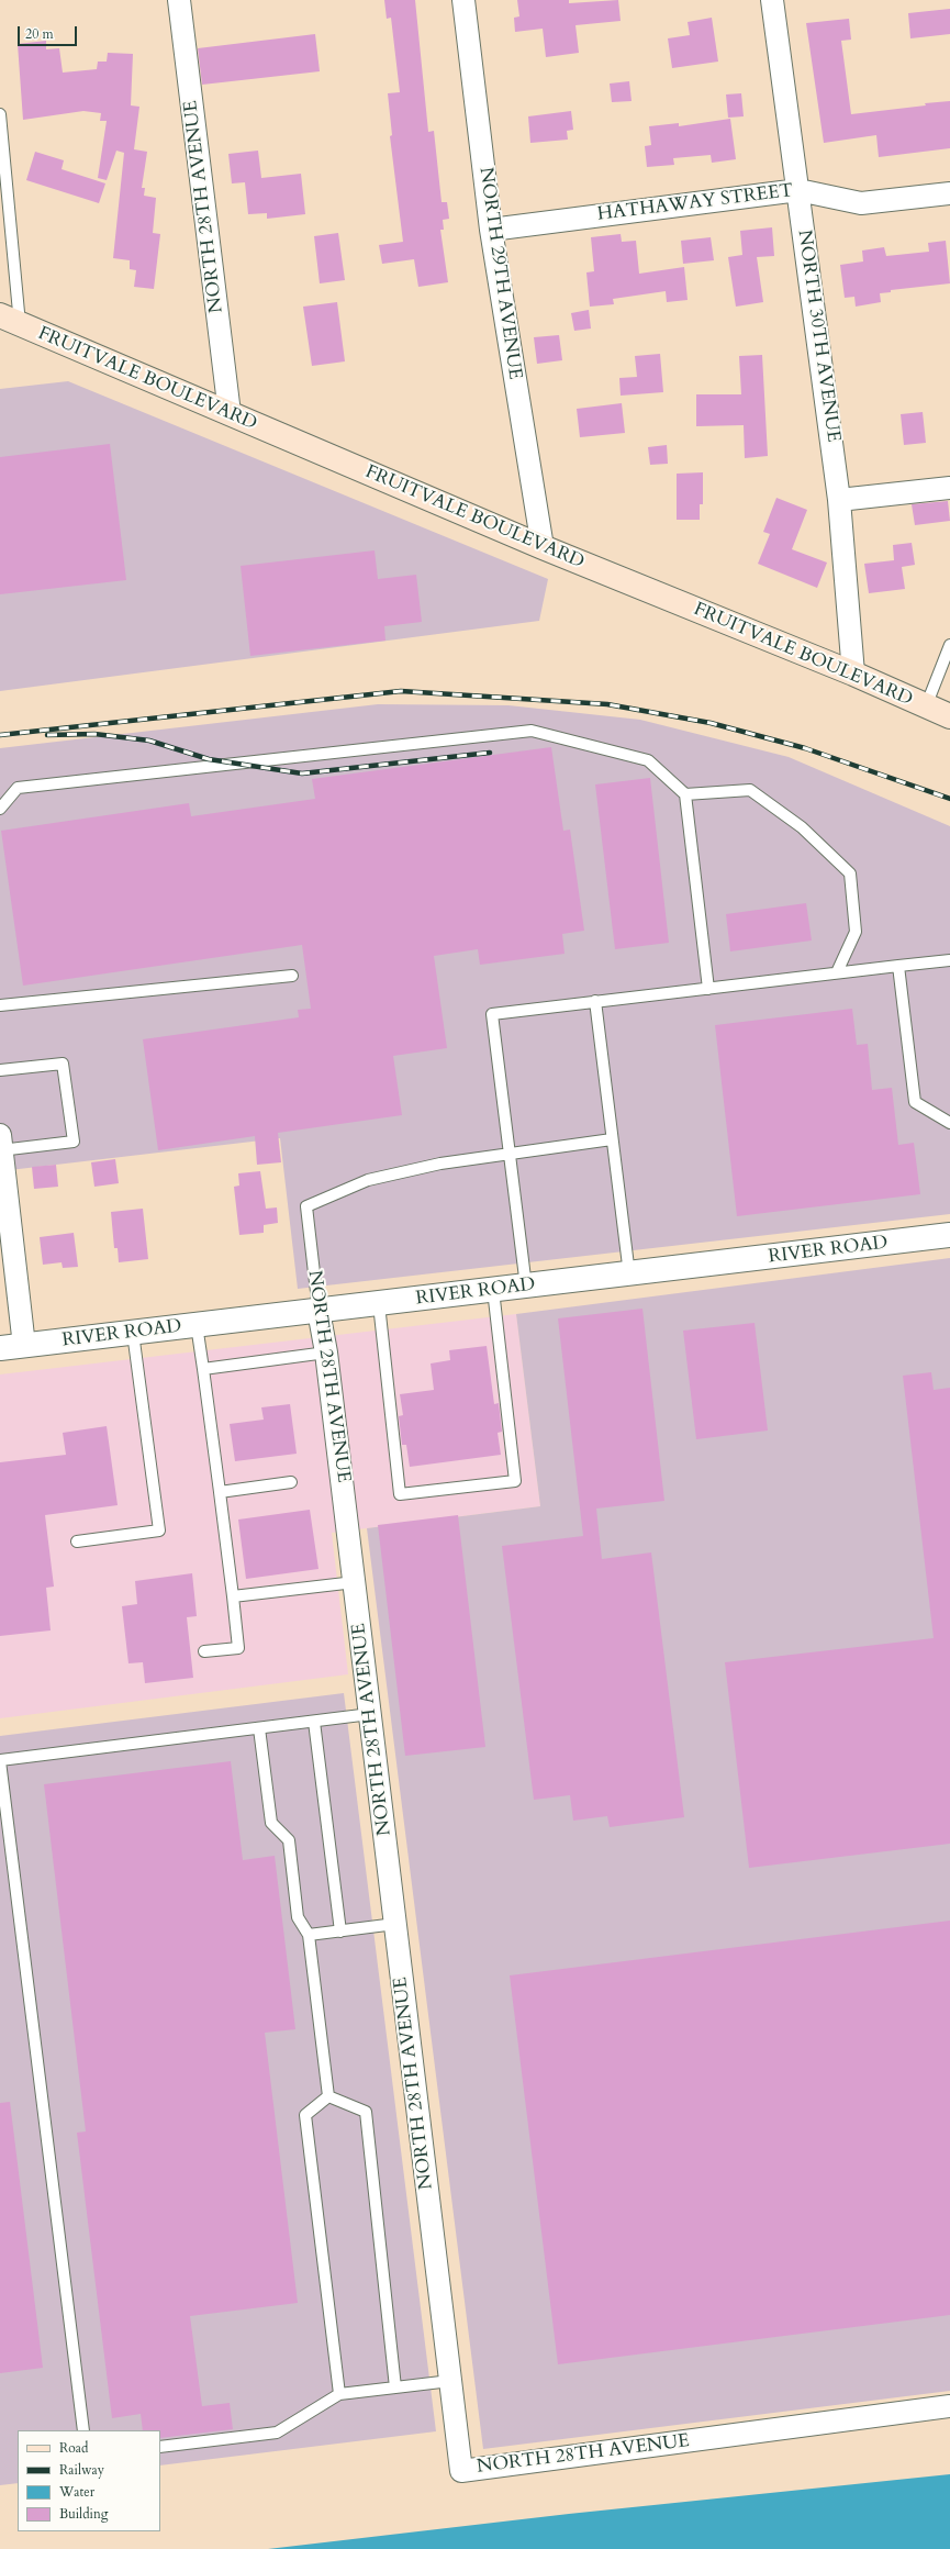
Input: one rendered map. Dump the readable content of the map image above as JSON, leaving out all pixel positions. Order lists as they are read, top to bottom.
{
  "streets": {
    "main road": ["FRUITVALE BOULEVARD"],
    "street": [
      "HATHAWAY STREET",
      "NORTH 28TH AVENUE",
      "NORTH 29TH AVENUE",
      "NORTH 30TH AVENUE",
      "RIVER ROAD"
    ]
  },
  "crossings": [
    ["HATHAWAY STREET", "NORTH 29TH AVENUE"],
    ["HATHAWAY STREET", "NORTH 30TH AVENUE"],
    ["NORTH 28TH AVENUE", "FRUITVALE BOULEVARD"],
    ["NORTH 28TH AVENUE", "RIVER ROAD"],
    ["NORTH 29TH AVENUE", "FRUITVALE BOULEVARD"],
    ["NORTH 30TH AVENUE", "FRUITVALE BOULEVARD"]
  ],
  "legend": [
    "Road",
    "Railway",
    "Water",
    "Building"
  ],
  "scale_bar": "20 m"
}
